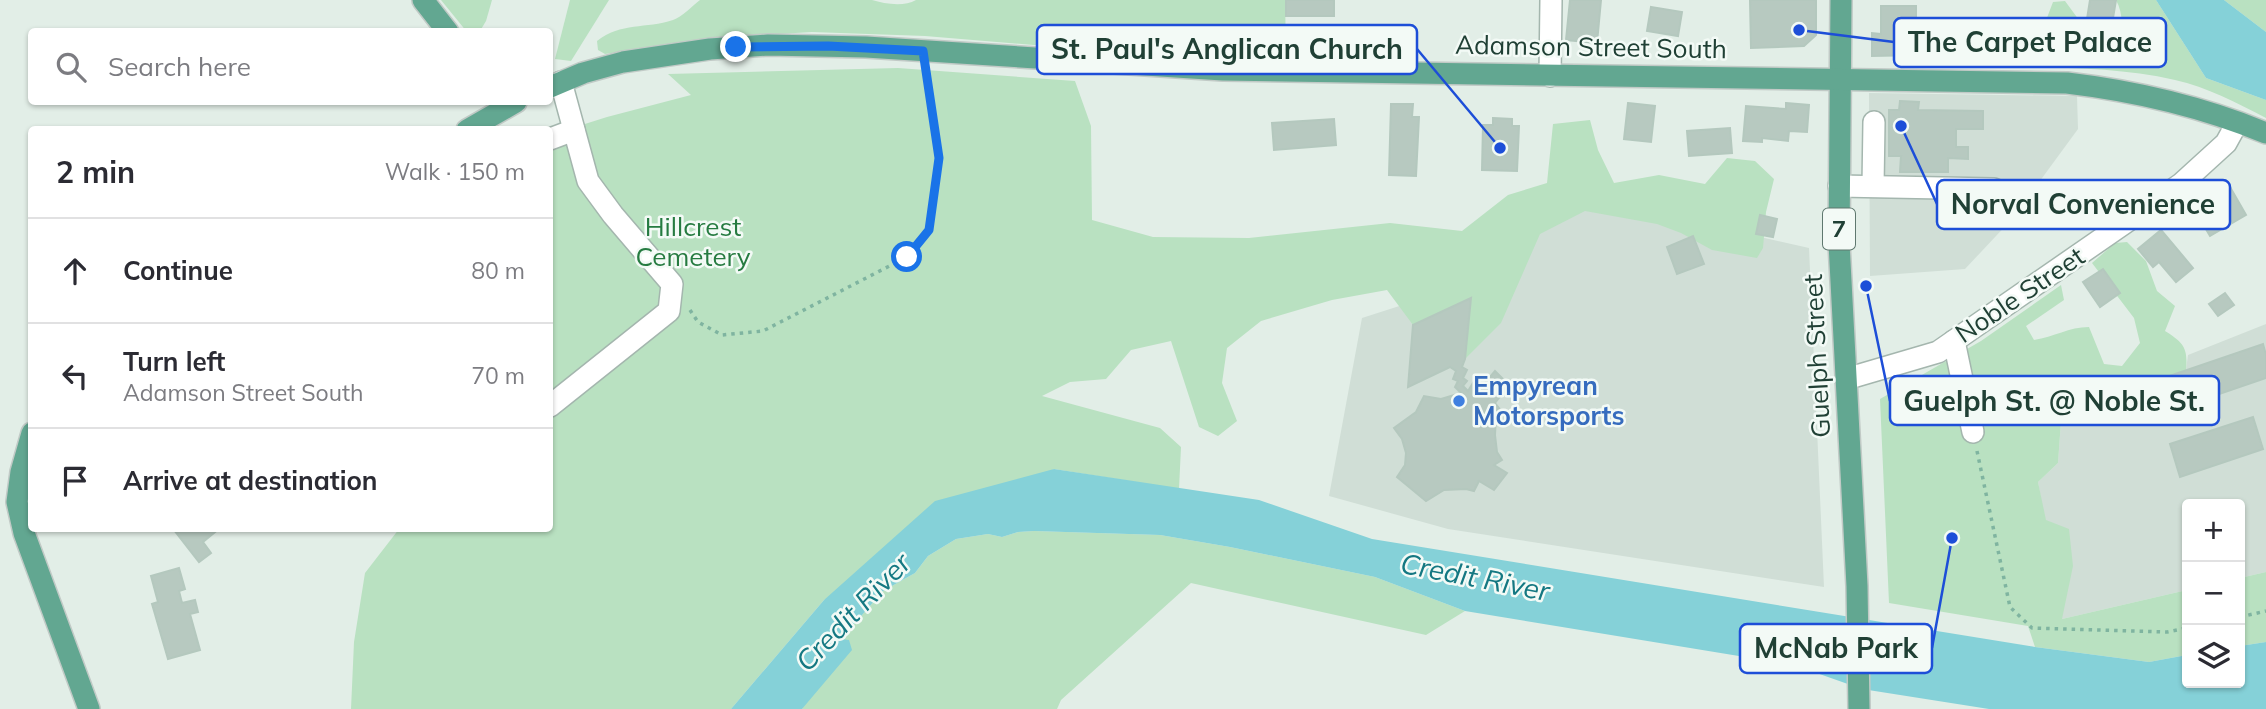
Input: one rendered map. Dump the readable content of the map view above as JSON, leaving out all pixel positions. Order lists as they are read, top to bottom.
{
  "streets": {
    "main road": ["Adamson Street South", "7", "Guelph Street"],
    "street": ["Noble Street"]
  },
  "crossings": [
    ["Adamson Street South", "Noble Street"],
    ["Adamson Street South", "Guelph Street"],
    ["Noble Street", "Guelph Street"]
  ],
  "water": ["Credit River"],
  "parks": ["Hillcrest Cemetery"],
  "places": [
    "The Carpet Palace",
    "Norval Convenience",
    "St. Paul's Anglican Church",
    "Guelph St. @ Noble St.",
    "Empyrean Motorsports",
    "McNab Park"
  ],
  "page": {
    "search": "Search here",
    "heading": ["2 min", "Walk · 150 m"],
    "list": [
      ["Continue", "80 m"],
      ["Turn left", "Adamson Street South", "70 m"],
      "Arrive at destination"
    ],
    "map_buttons": ["+", "−"]
  }
}
